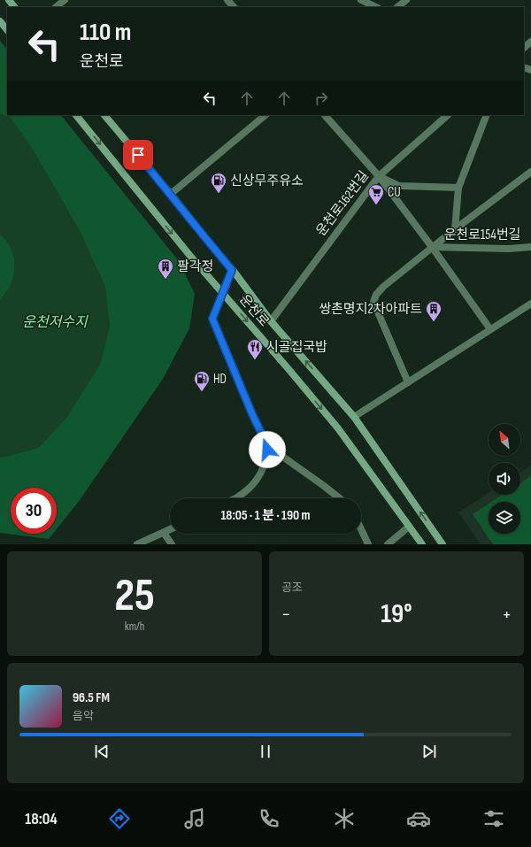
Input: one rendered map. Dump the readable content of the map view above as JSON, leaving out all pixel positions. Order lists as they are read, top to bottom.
{
  "streets": {
    "street": ["운천로162번길", "운천로154번길", "운천로"]
  },
  "crossings": [
    ["운천로162번길", "운천로"]
  ],
  "water": ["운천저수지"],
  "places": {
    "fuel station": ["신상무주유소", "HD"],
    "supermarket": ["CU"],
    "building": ["팔각정", "쌍촌명지2차아파트"],
    "restaurant": ["시골집국밥"]
  },
  "north": "top left",
  "page": {
    "turn": ["110 m", "운천로"],
    "limit": "30",
    "trip": "18:05 · 1 분 · 190 m",
    "tile": [
      ["25", "km/h"],
      "공조"
    ],
    "heat": ["−", "19°", "+"],
    "song": ["96.5 FM", "음악"],
    "tabs": "18:04"
  }
}
